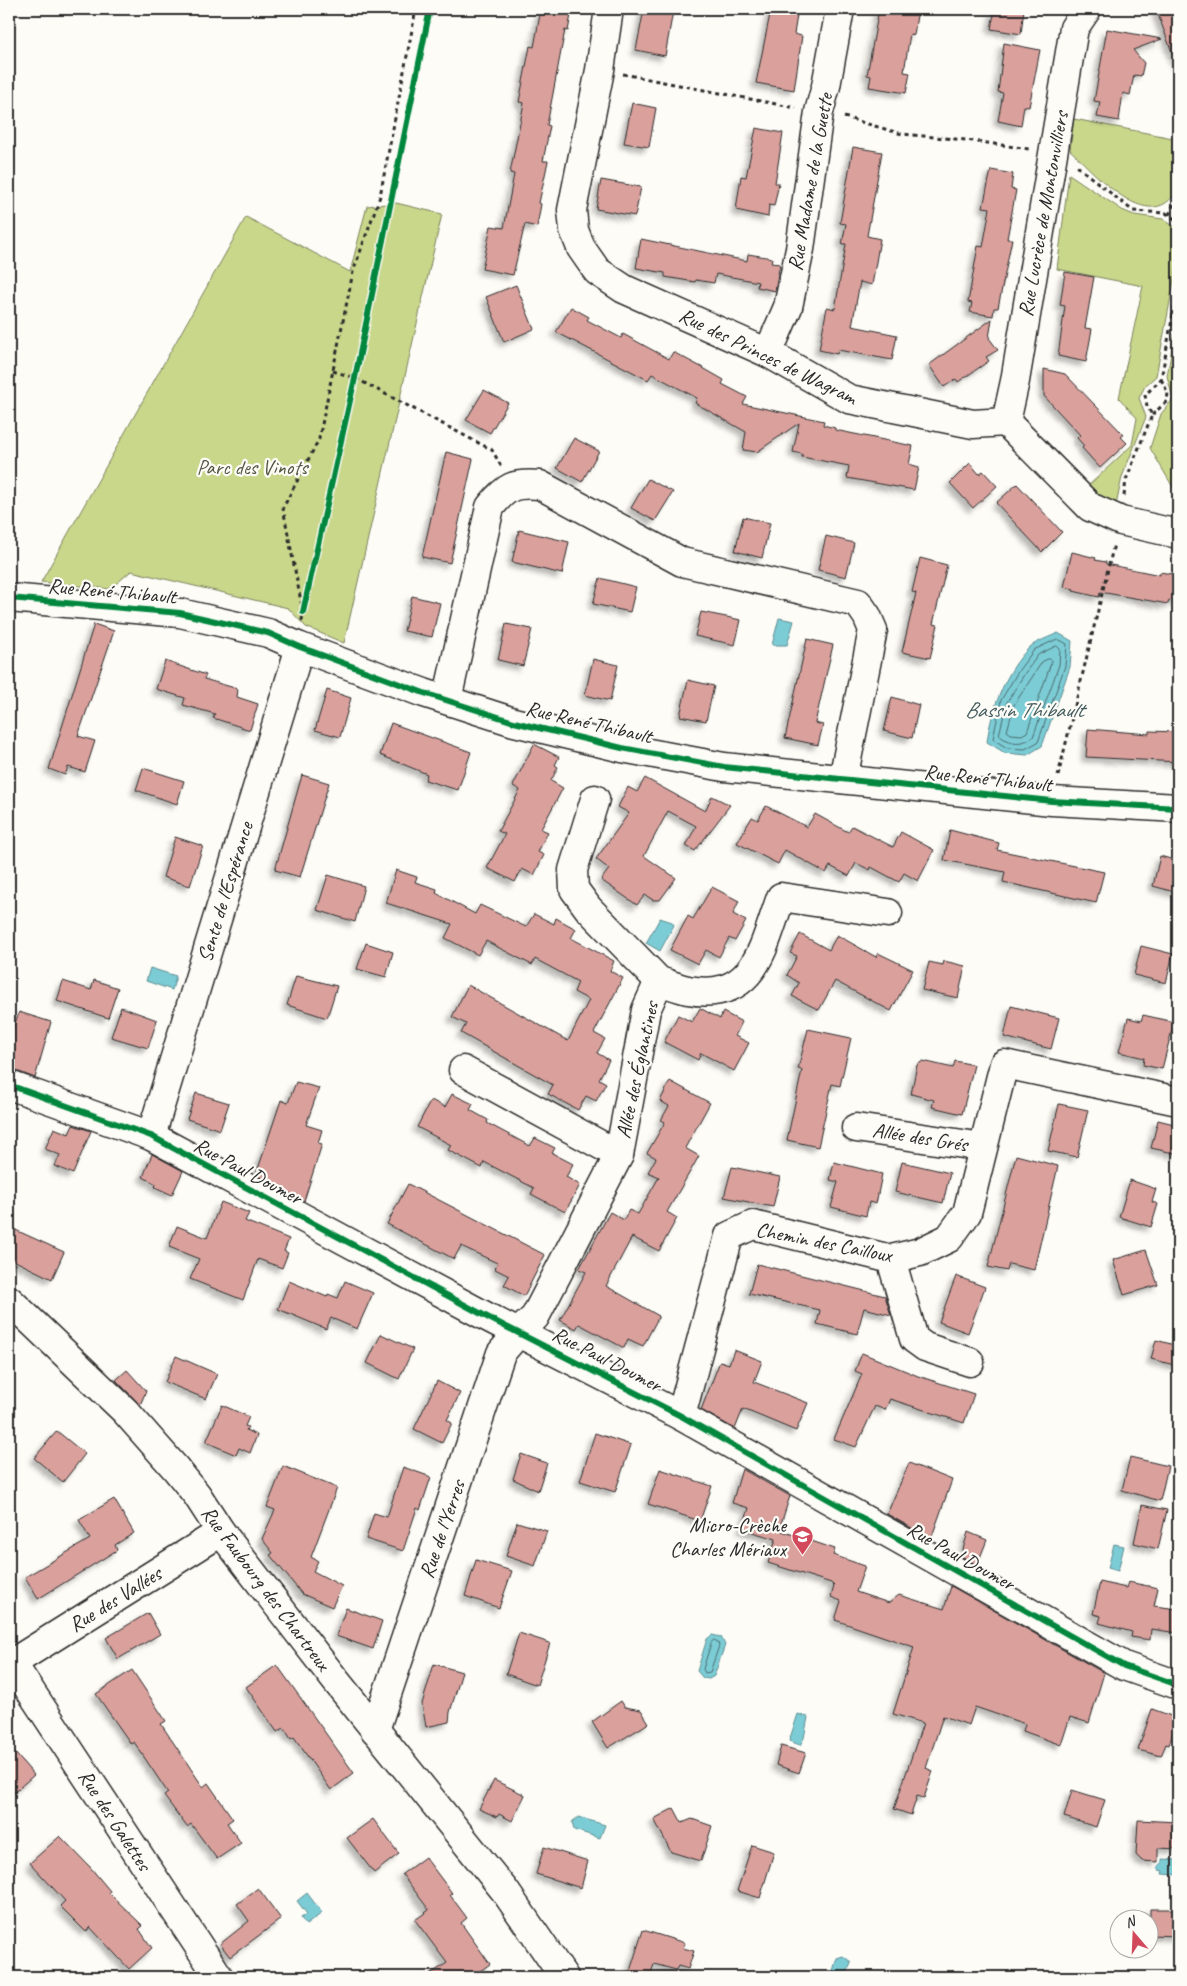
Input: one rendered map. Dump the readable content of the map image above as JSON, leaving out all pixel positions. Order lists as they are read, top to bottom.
{
  "streets": {
    "street": [
      "Rue Madame de la Guette",
      "Rue Lucrèce de Montonvilliers",
      "Rue des Princes de Wagram",
      "Rue René Thibault",
      "Sente de l'Espérance",
      "Allée des Églantines",
      "Allée des Grés",
      "Rue Paul Doumer",
      "Chemin des Cailloux",
      "Rue de l'Yerres",
      "Rue Faubourg des Chartreux",
      "Rue des Vallées",
      "Rue des Galettes"
    ]
  },
  "crossings": [
    ["Rue Madame de la Guette", "Rue des Princes de Wagram"],
    ["Rue Lucrèce de Montonvilliers", "Rue des Princes de Wagram"],
    ["Rue René Thibault", "Sente de l'Espérance"],
    ["Sente de l'Espérance", "Rue Paul Doumer"],
    ["Allée des Églantines", "Rue Paul Doumer"],
    ["Allée des Églantines", "Rue de l'Yerres"],
    ["Allée des Grés", "Chemin des Cailloux"],
    ["Rue Paul Doumer", "Chemin des Cailloux"],
    ["Rue Paul Doumer", "Rue de l'Yerres"],
    ["Rue de l'Yerres", "Rue Faubourg des Chartreux"],
    ["Rue Faubourg des Chartreux", "Rue des Vallées"],
    ["Rue des Vallées", "Rue des Galettes"]
  ],
  "water": ["Bassin Thibault"],
  "parks": ["Parc des Vinots"],
  "places": {
    "school or university": ["Micro-Crèche Charles Mériaux"]
  },
  "north": "top"
}
